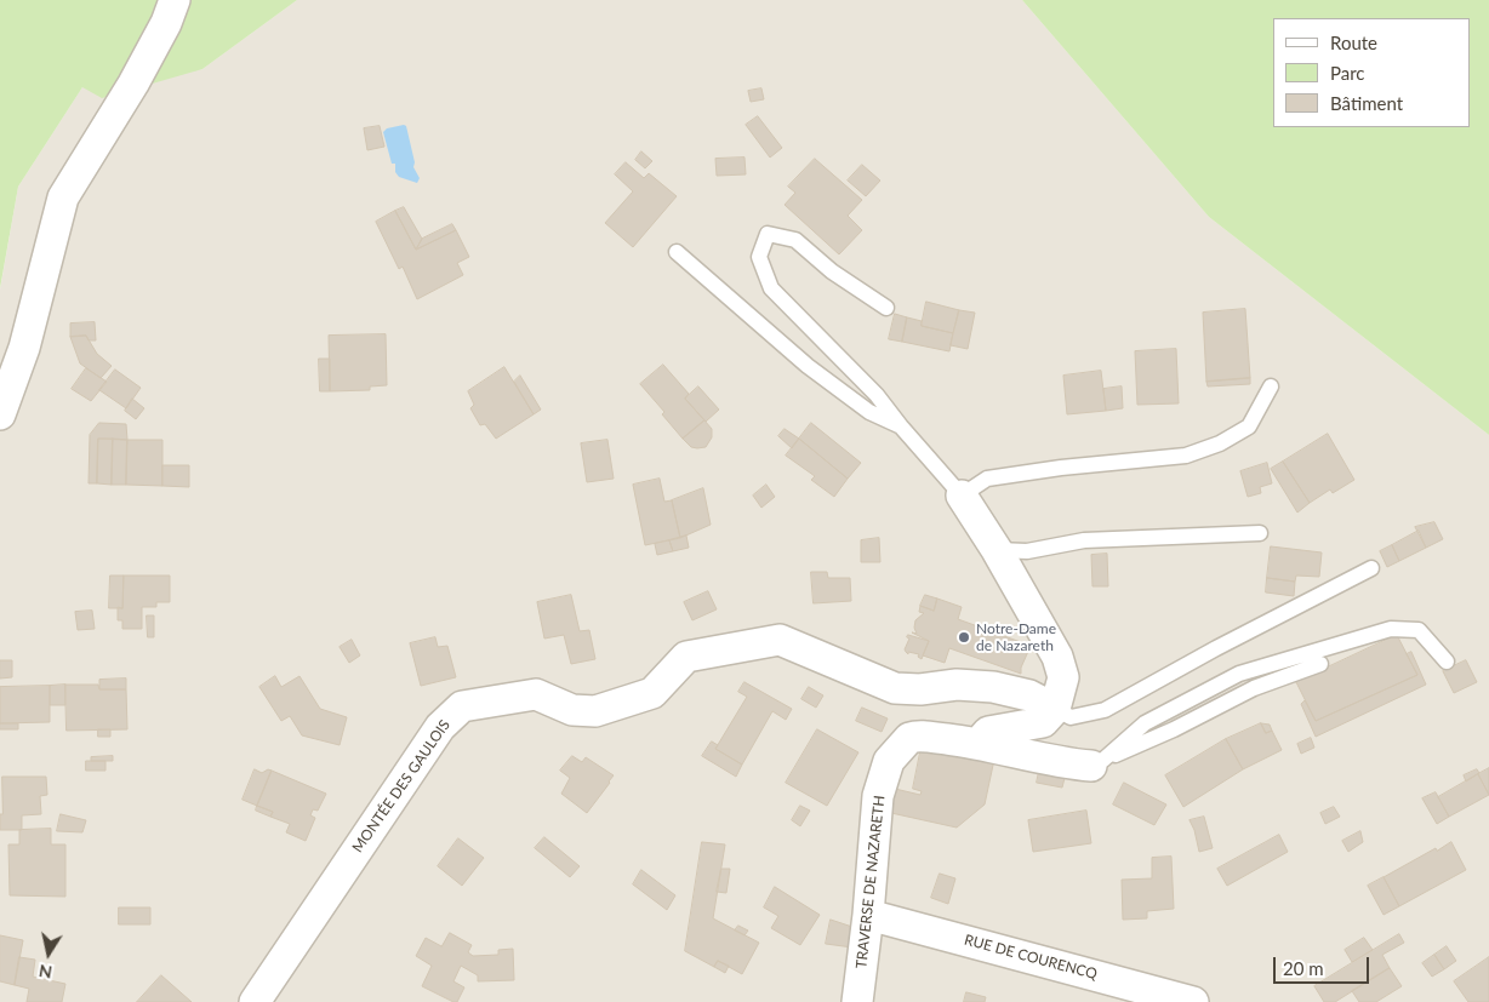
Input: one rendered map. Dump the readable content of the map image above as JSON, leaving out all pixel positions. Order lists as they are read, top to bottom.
{
  "streets": {
    "street": ["MONTÉE DES GAULOIS", "TRAVERSE DE NAZARETH", "RUE DE COURENCQ"]
  },
  "crossings": [
    ["TRAVERSE DE NAZARETH", "RUE DE COURENCQ"]
  ],
  "places": ["Notre-Dame de Nazareth"],
  "legend": ["Route", "Parc", "Bâtiment"],
  "scale_bar": "20 m",
  "north": "bottom"
}
